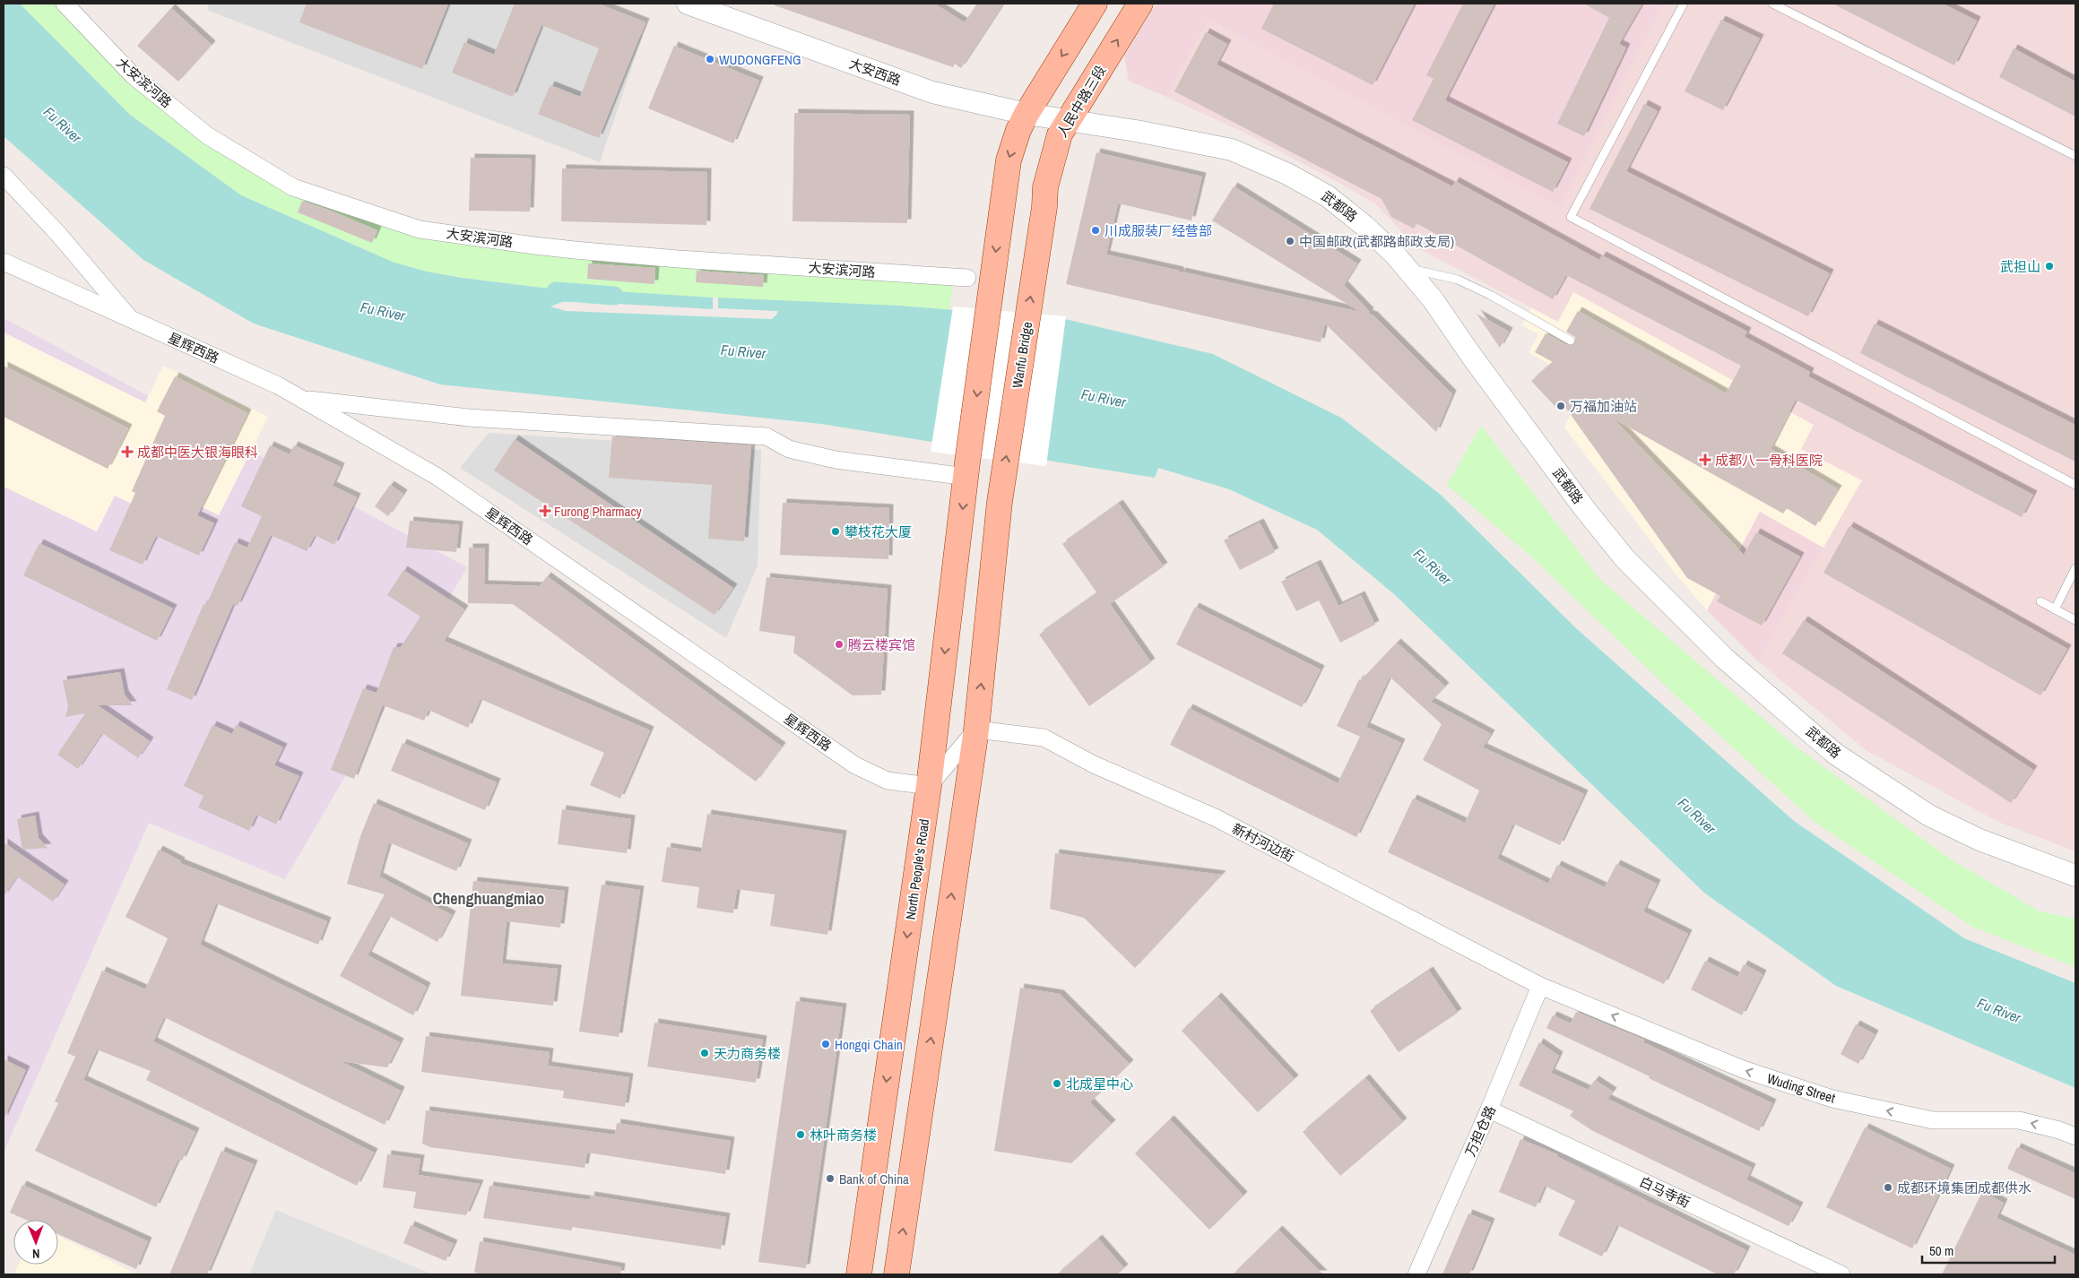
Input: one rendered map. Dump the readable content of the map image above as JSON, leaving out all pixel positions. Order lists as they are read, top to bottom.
{
  "streets": {
    "main road": ["人民中路三段", "Wanfu Bridge", "North People's Road"],
    "street": [
      "大安西路",
      "大安滨河路",
      "武都路",
      "星辉西路",
      "新村河边街",
      "Wuding Street",
      "万担仓路",
      "白马寺街"
    ]
  },
  "crossings": [
    ["大安西路", "人民中路三段"],
    ["大安西路", "武都路"],
    ["人民中路三段", "武都路"],
    ["人民中路三段", "Wanfu Bridge"],
    ["星辉西路", "North People's Road"],
    ["Wanfu Bridge", "新村河边街"],
    ["新村河边街", "Wuding Street"],
    ["新村河边街", "万担仓路"],
    ["Wuding Street", "万担仓路"],
    ["万担仓路", "白马寺街"]
  ],
  "one_way": ["Wuding Street"],
  "districts": ["Chenghuangmiao"],
  "water": ["Fu River"],
  "places": {
    "other": [
      "WUDONGFENG",
      "川成服装厂经营部",
      "中国邮政(武都路邮政支局)",
      "武担山",
      "万福加油站",
      "攀枝花大厦",
      "腾云楼宾馆",
      "Hongqi Chain",
      "天力商务楼",
      "北成星中心",
      "林叶商务楼",
      "Bank of China",
      "成都环境集团成都供水"
    ],
    "health": ["成都中医大银海眼科", "成都八一骨科医院", "Furong Pharmacy"]
  },
  "scale_bar": "50 m",
  "north": "bottom"
}
